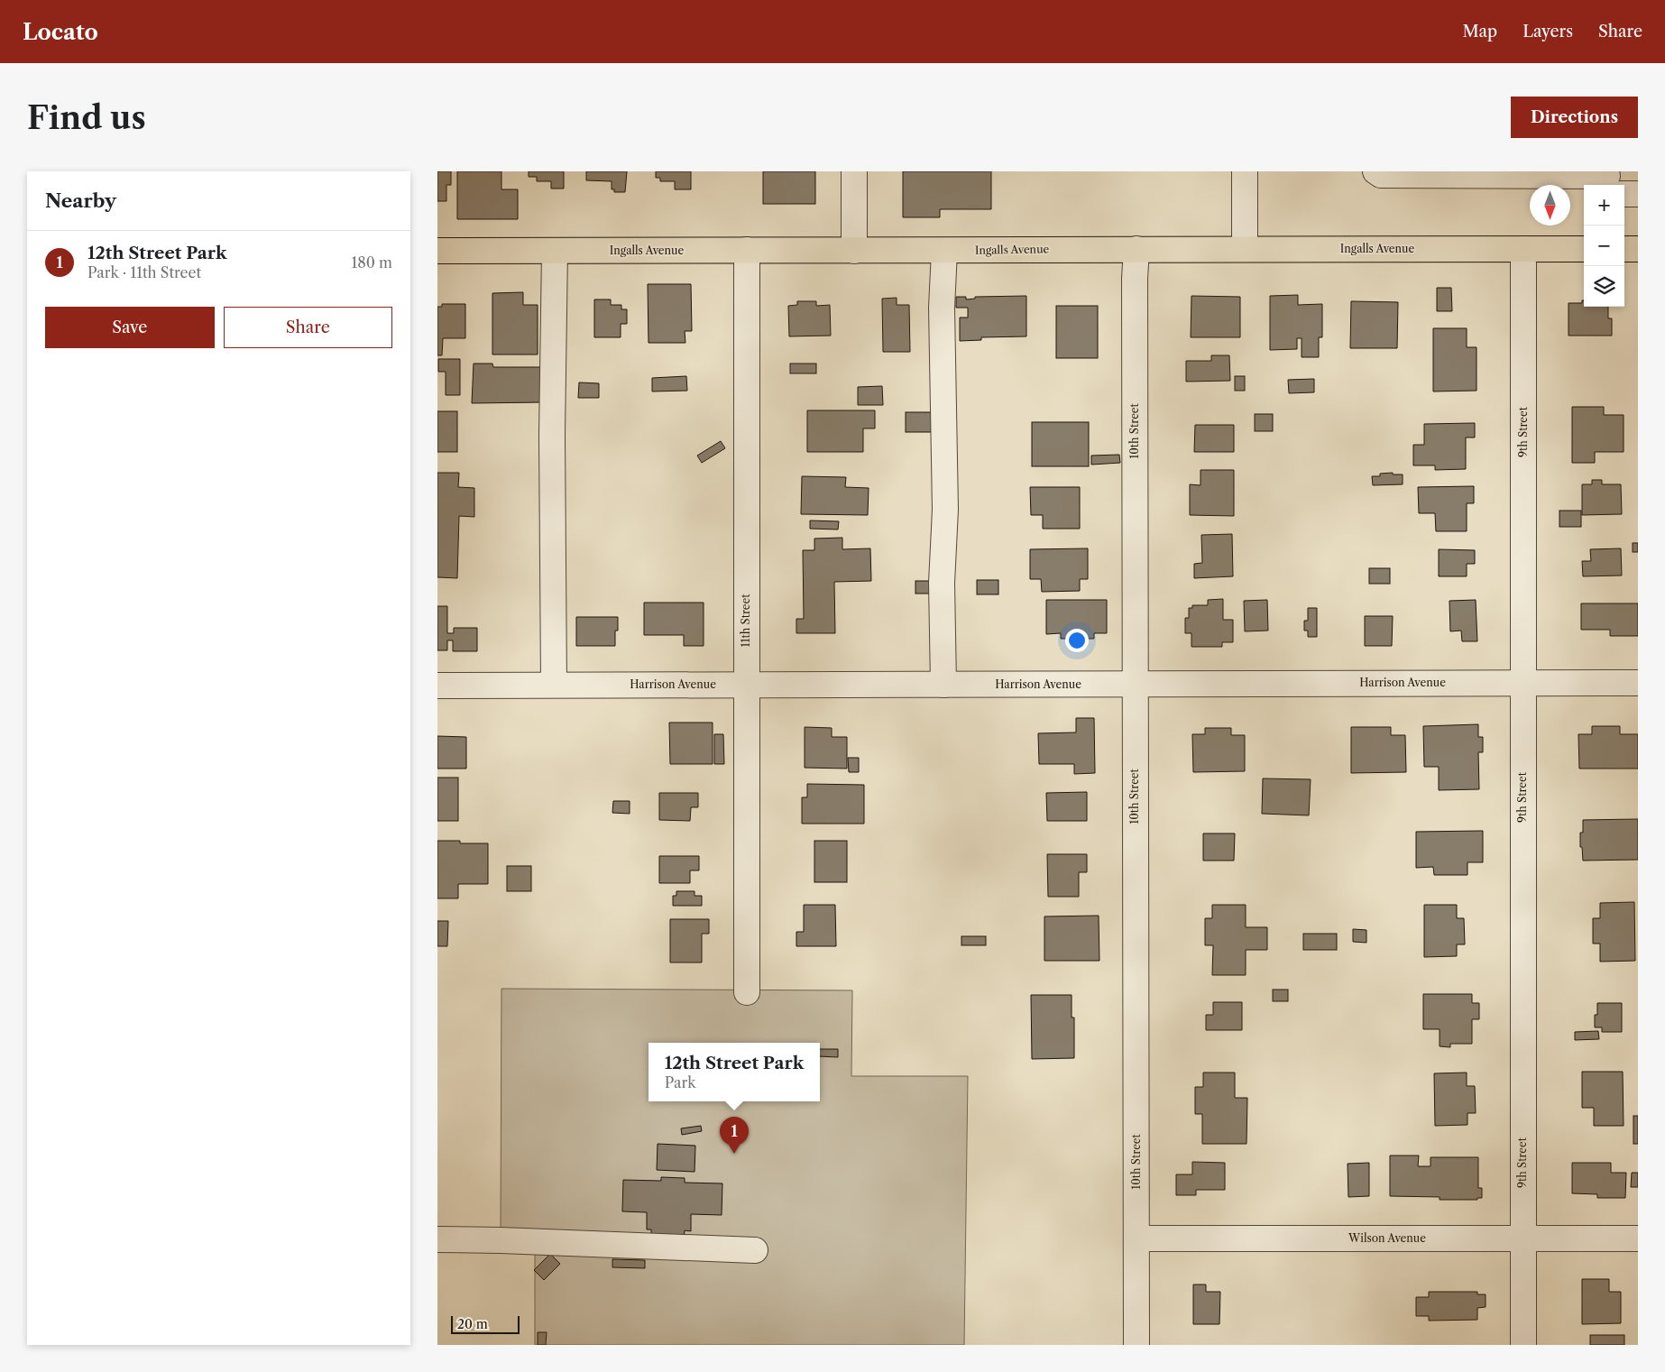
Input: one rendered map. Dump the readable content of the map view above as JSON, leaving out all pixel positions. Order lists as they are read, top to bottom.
{
  "streets": {
    "main road": ["Ingalls Avenue"],
    "street": [
      "10th Street",
      "9th Street",
      "11th Street",
      "Harrison Avenue",
      "Wilson Avenue"
    ]
  },
  "crossings": [
    ["Ingalls Avenue", "10th Street"],
    ["Ingalls Avenue", "9th Street"],
    ["Ingalls Avenue", "11th Street"],
    ["10th Street", "Harrison Avenue"],
    ["10th Street", "Wilson Avenue"],
    ["9th Street", "Harrison Avenue"],
    ["9th Street", "Wilson Avenue"],
    ["11th Street", "Harrison Avenue"]
  ],
  "scale_bar": "20 m",
  "north": "bottom",
  "page": {
    "header": "Locato",
    "nav": ["Map", "Layers", "Share"],
    "buttons": [
      "Directions",
      ["Save", "Share"]
    ],
    "title": "Find us",
    "heading": "Nearby",
    "map_buttons": ["+", "−"],
    "list": [
      {
        "mark": "1",
        "name": "12th Street Park",
        "note": "Park · 11th Street",
        "value": "180 m"
      }
    ],
    "popup": ["12th Street Park", "Park"],
    "pins": "1",
    "scale": "20 m"
  }
}
